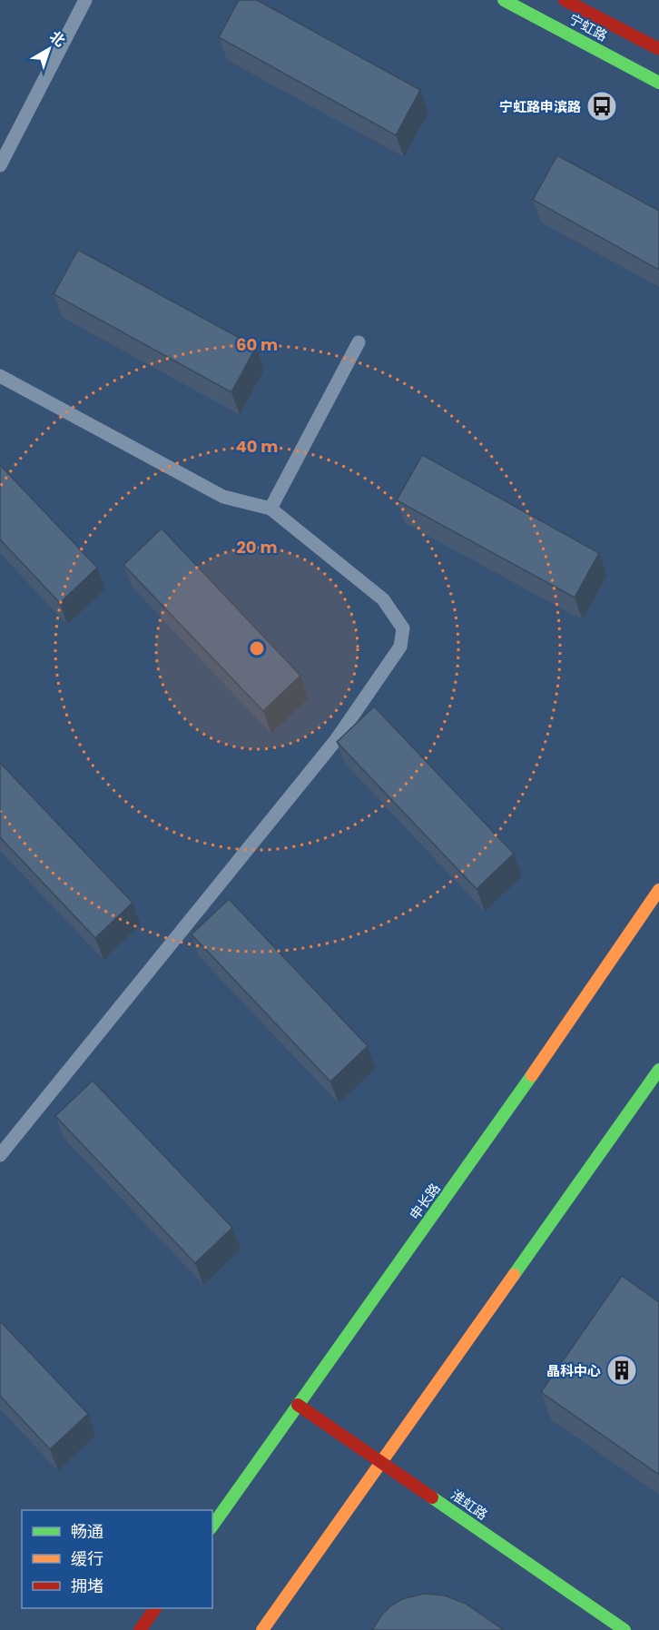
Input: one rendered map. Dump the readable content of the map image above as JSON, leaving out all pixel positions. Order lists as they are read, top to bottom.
{
  "streets": {
    "main road": ["宁虹路", "申长路", "淮虹路"]
  },
  "crossings": [
    ["申长路", "淮虹路"]
  ],
  "places": {
    "bus stop": ["宁虹路申滨路"],
    "building": ["晶科中心"]
  },
  "legend": ["畅通", "缓行", "拥堵"],
  "north": "top right",
  "rings": ["60 m", "40 m", "20 m"]
}
